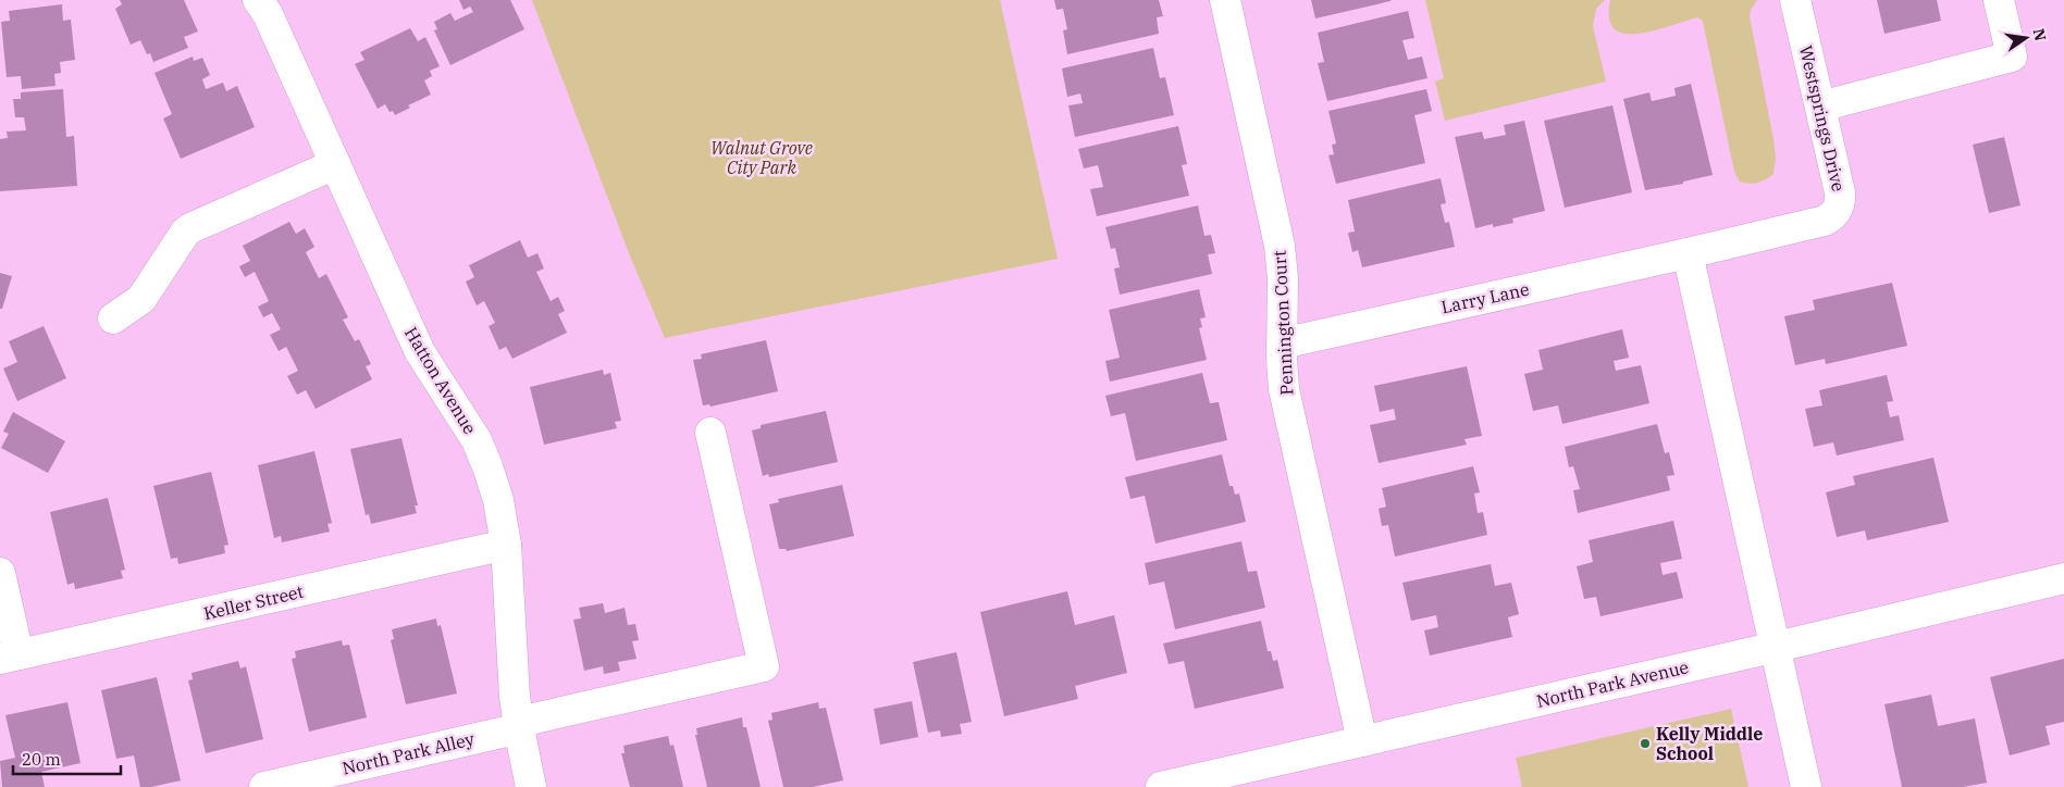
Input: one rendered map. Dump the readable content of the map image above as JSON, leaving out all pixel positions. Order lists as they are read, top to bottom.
{
  "streets": {
    "street": [
      "Westsprings Drive",
      "Larry Lane",
      "Pennington Court",
      "Hatton Avenue",
      "Keller Street",
      "North Park Avenue",
      "North Park Alley"
    ]
  },
  "crossings": [
    ["Westsprings Drive", "Larry Lane"],
    ["Larry Lane", "Pennington Court"],
    ["Pennington Court", "North Park Avenue"],
    ["Hatton Avenue", "Keller Street"],
    ["Hatton Avenue", "North Park Alley"]
  ],
  "parks": ["Walnut Grove City Park"],
  "places": ["Kelly Middle School"],
  "scale_bar": "20 m",
  "north": "right"
}
